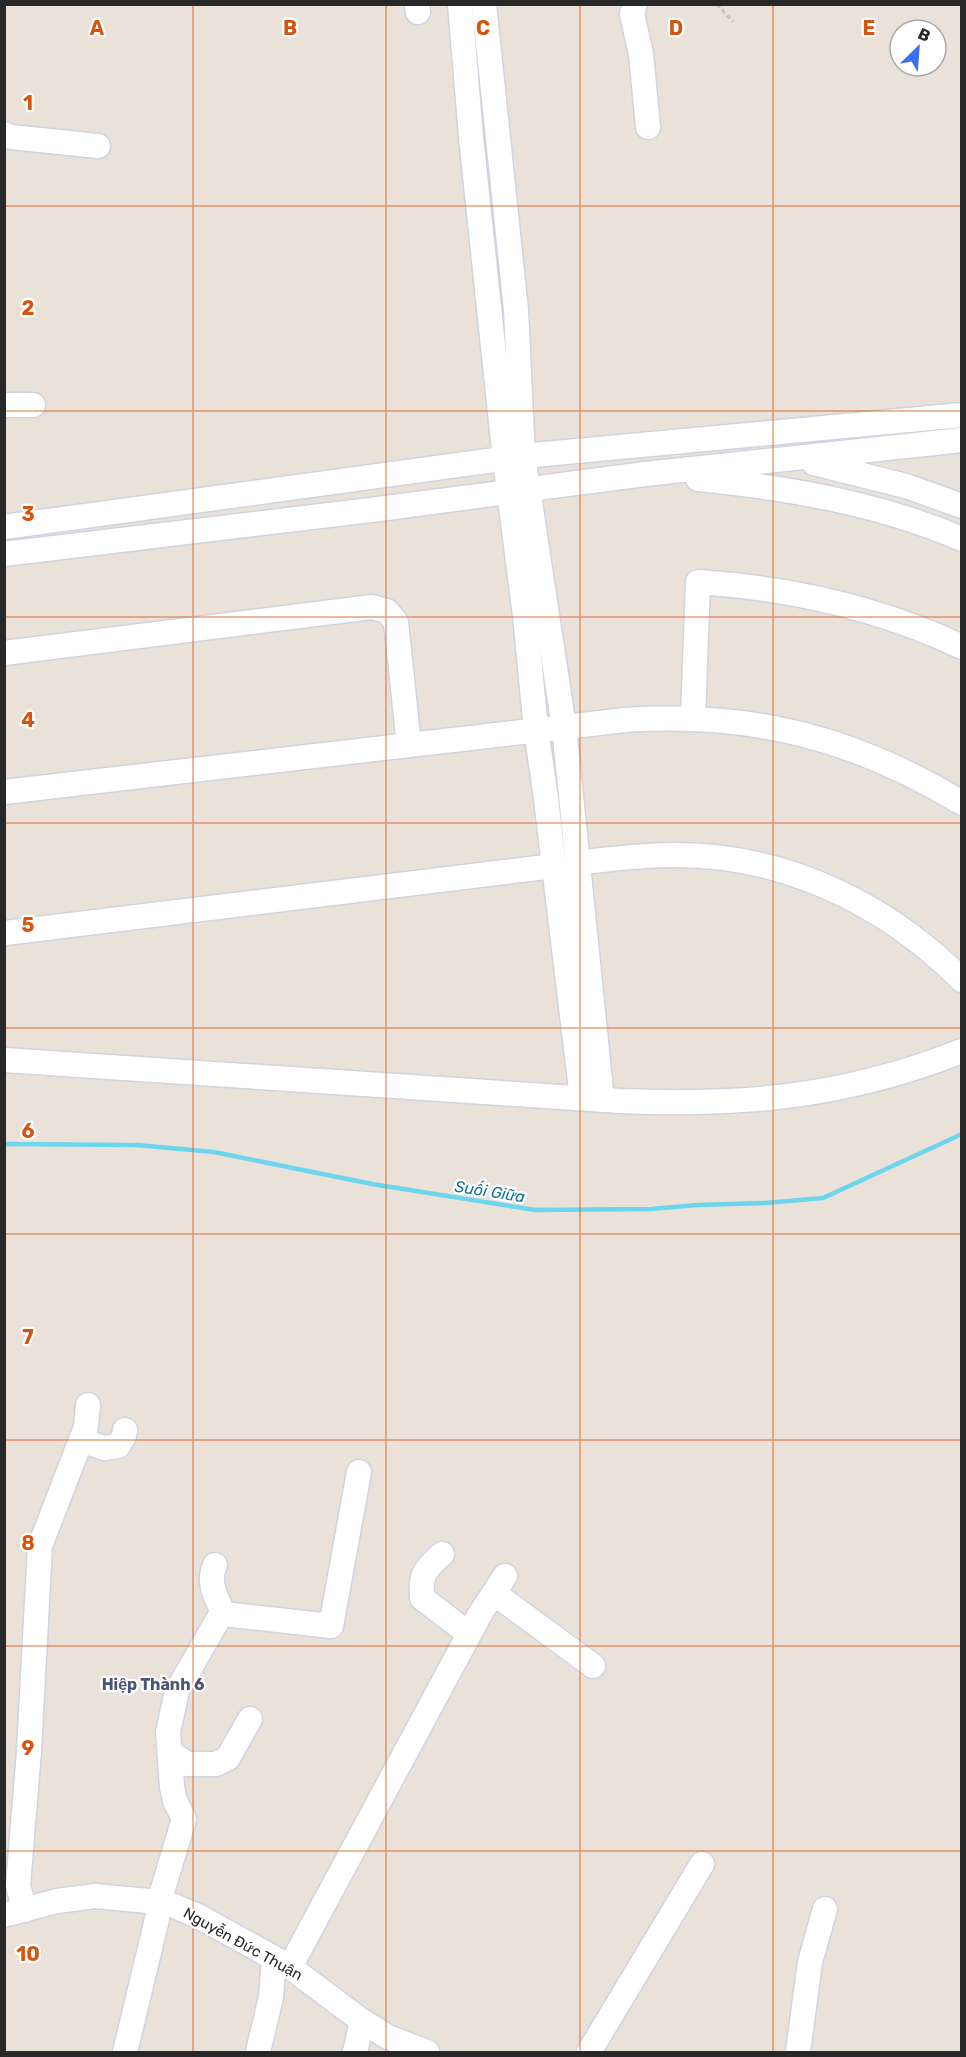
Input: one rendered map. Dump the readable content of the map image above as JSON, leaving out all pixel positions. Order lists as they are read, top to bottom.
{
  "streets": {
    "street": ["Nguyễn Đức Thuận"]
  },
  "districts": ["Hiệp Thành 6"],
  "water": ["Suối Giữa"],
  "north": "top right",
  "grid": {
    "columns": [
      "A",
      "B",
      "C",
      "D",
      "E"
    ],
    "rows": [
      "1",
      "2",
      "3",
      "4",
      "5",
      "6",
      "7",
      "8",
      "9",
      "10"
    ]
  }
}
